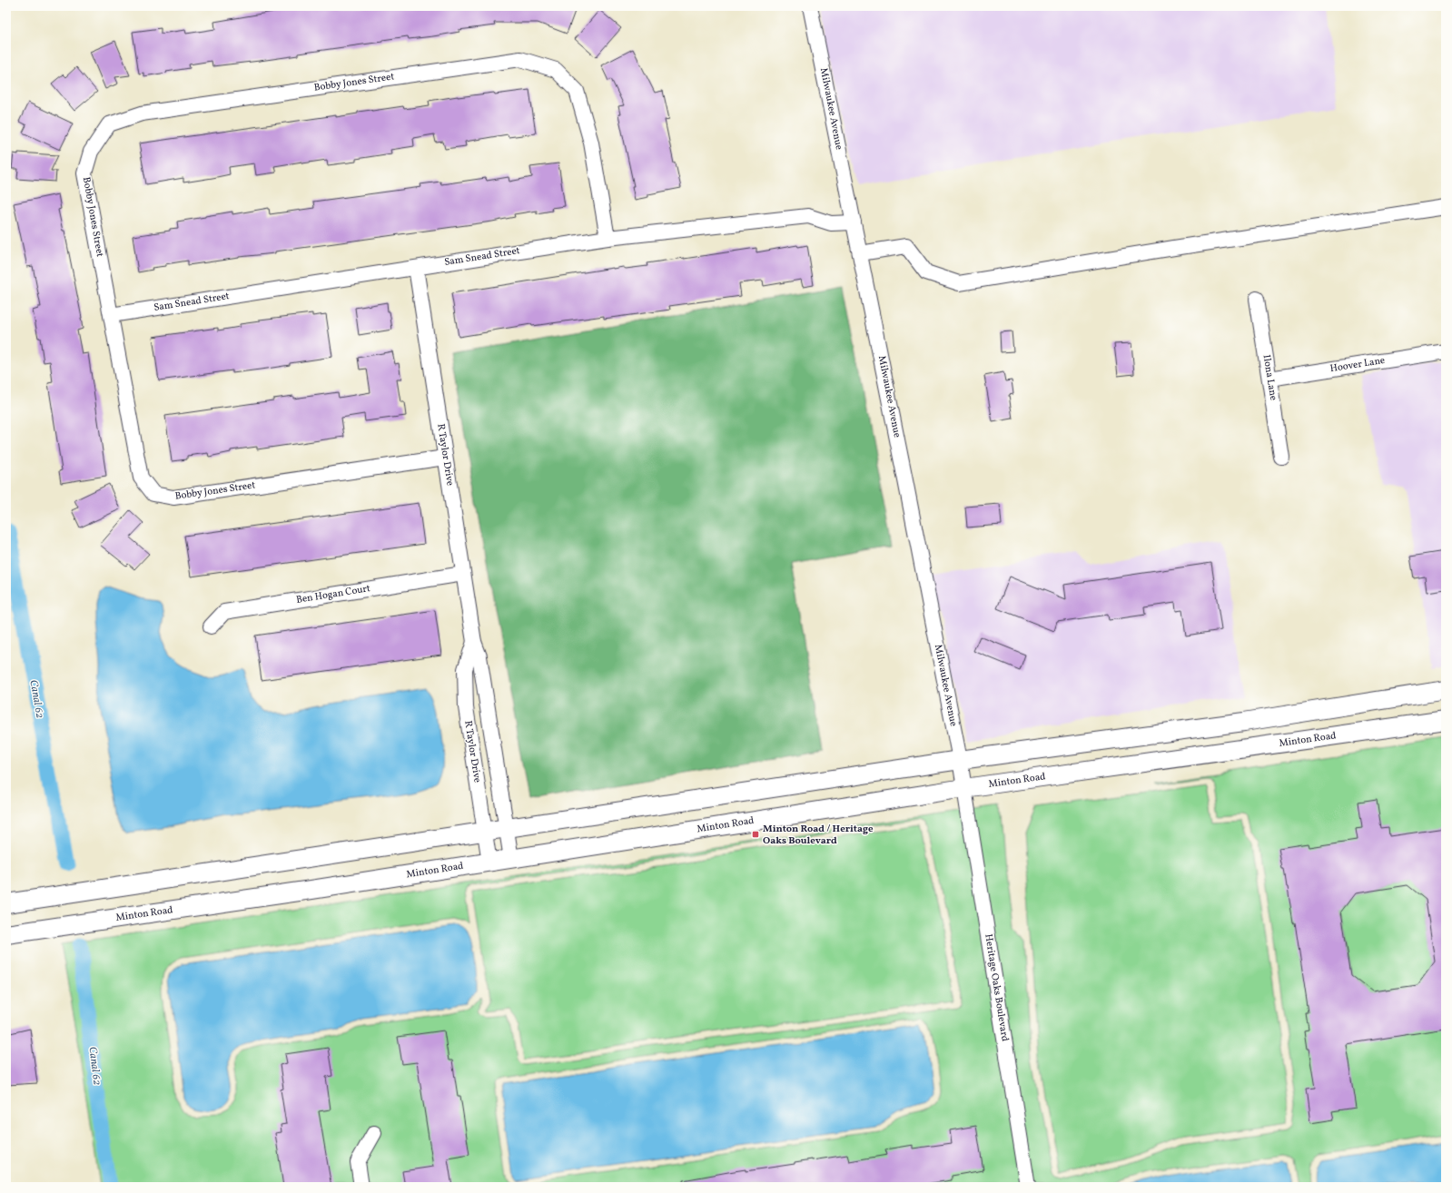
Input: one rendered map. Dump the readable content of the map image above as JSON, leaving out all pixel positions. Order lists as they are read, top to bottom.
{
  "streets": {
    "main road": ["Minton Road"],
    "street": [
      "Bobby Jones Street",
      "Milwaukee Avenue",
      "Sam Snead Street",
      "Hoover Lane",
      "Ilona Lane",
      "R Taylor Drive",
      "Ben Hogan Court",
      "Heritage Oaks Boulevard"
    ]
  },
  "crossings": [
    ["Bobby Jones Street", "Sam Snead Street"],
    ["Bobby Jones Street", "R Taylor Drive"],
    ["Milwaukee Avenue", "Sam Snead Street"],
    ["Milwaukee Avenue", "Minton Road"],
    ["Milwaukee Avenue", "Heritage Oaks Boulevard"],
    ["Sam Snead Street", "R Taylor Drive"],
    ["Hoover Lane", "Ilona Lane"],
    ["R Taylor Drive", "Ben Hogan Court"],
    ["R Taylor Drive", "Minton Road"],
    ["Minton Road", "Heritage Oaks Boulevard"]
  ],
  "water": ["Canal 62"],
  "places": {
    "transit": ["Minton Road / Heritage Oaks Boulevard"]
  }
}
